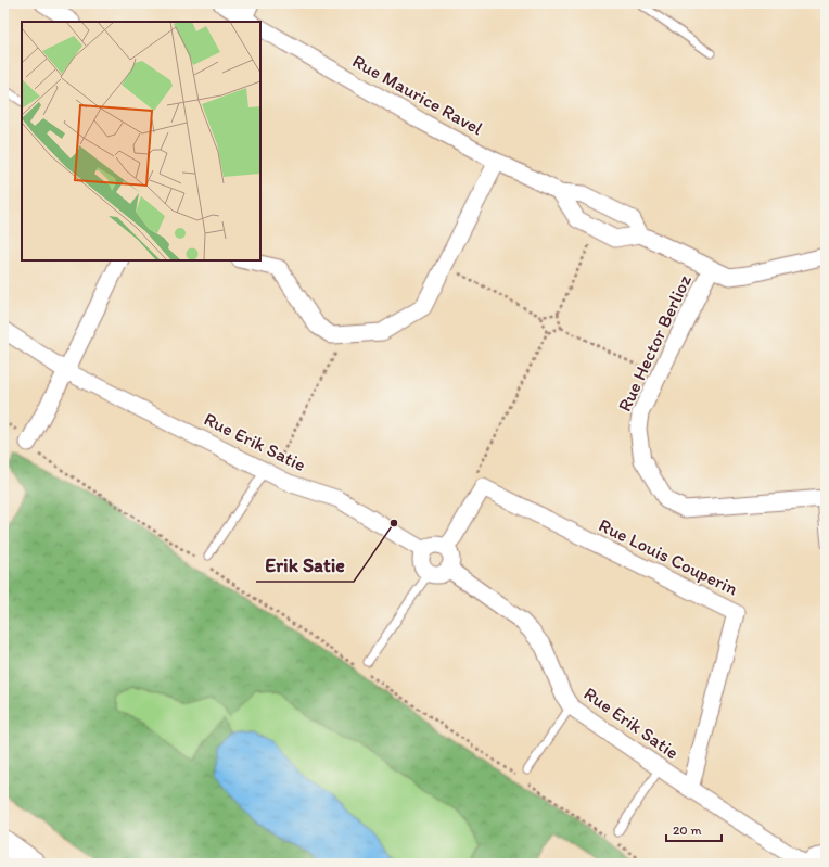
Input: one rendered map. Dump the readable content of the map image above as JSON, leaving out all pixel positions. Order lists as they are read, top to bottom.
{
  "streets": {
    "street": [
      "Rue Maurice Ravel",
      "Rue Hector Berlioz",
      "Rue Erik Satie",
      "Rue Louis Couperin"
    ]
  },
  "crossings": [
    ["Rue Maurice Ravel", "Rue Hector Berlioz"],
    ["Rue Erik Satie", "Rue Louis Couperin"]
  ],
  "places": ["Erik Satie"],
  "scale_bar": "20 m"
}
